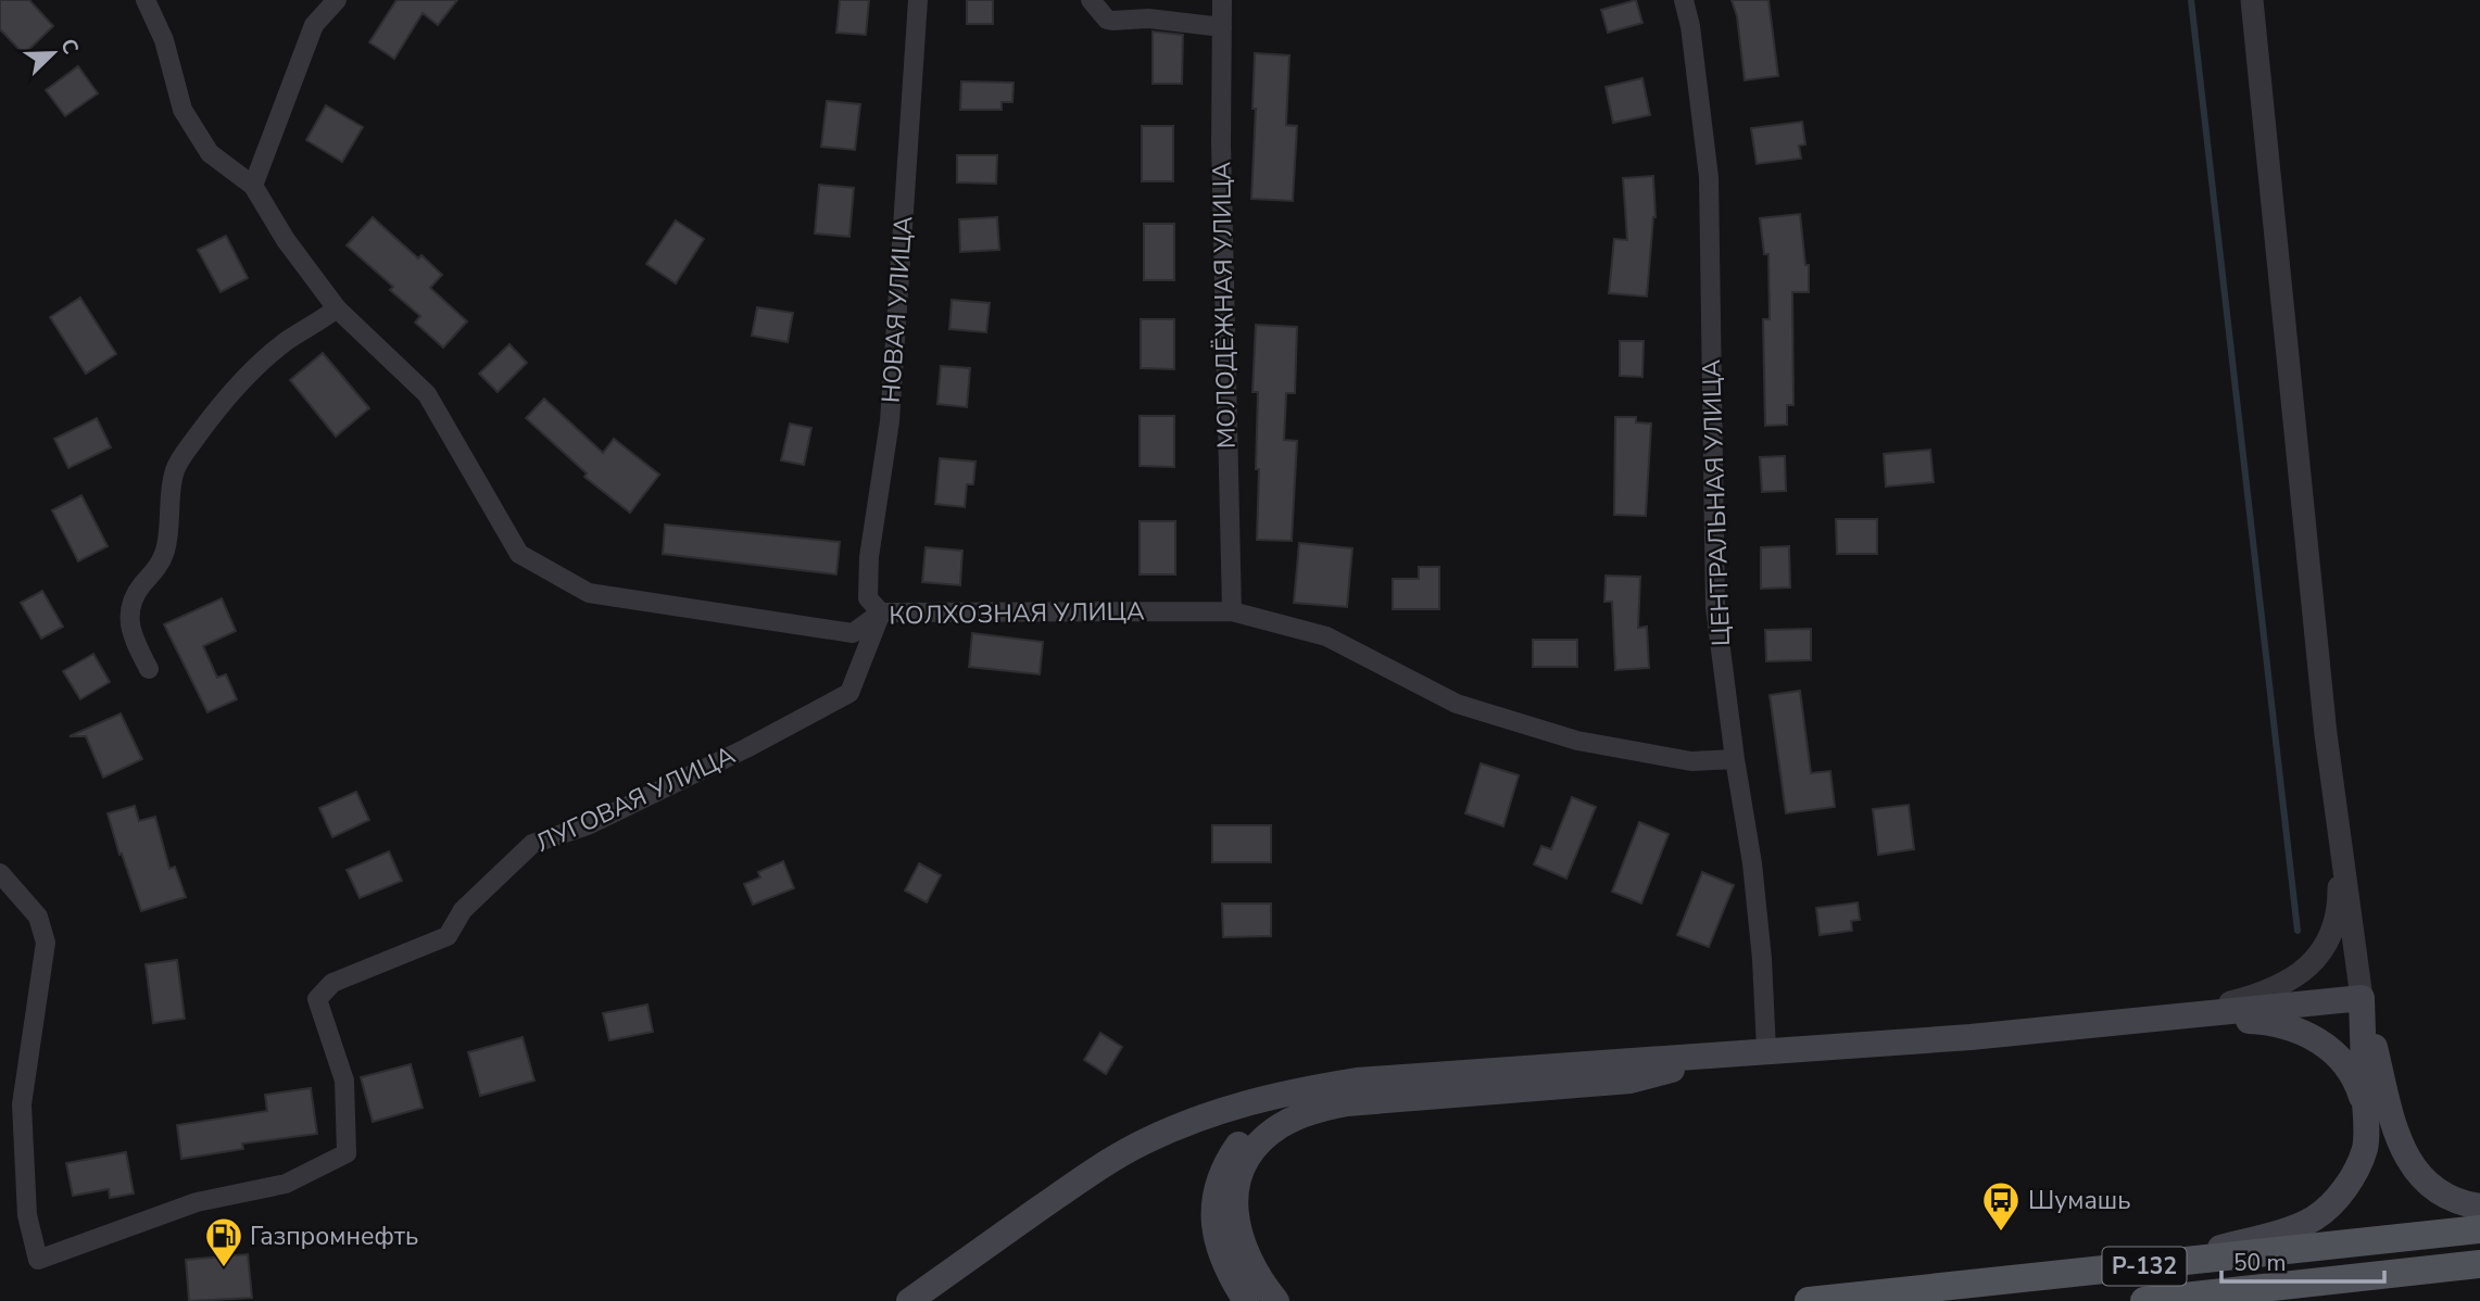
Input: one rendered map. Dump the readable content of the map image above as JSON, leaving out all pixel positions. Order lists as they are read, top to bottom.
{
  "streets": {
    "main road": ["Р-132"],
    "street": [
      "МОЛОДЁЖНАЯ УЛИЦА",
      "НОВАЯ УЛИЦА",
      "ЦЕНТРАЛЬНАЯ УЛИЦА",
      "КОЛХОЗНАЯ УЛИЦА",
      "ЛУГОВАЯ УЛИЦА"
    ]
  },
  "crossings": [
    ["МОЛОДЁЖНАЯ УЛИЦА", "КОЛХОЗНАЯ УЛИЦА"],
    ["НОВАЯ УЛИЦА", "КОЛХОЗНАЯ УЛИЦА"],
    ["НОВАЯ УЛИЦА", "ЛУГОВАЯ УЛИЦА"],
    ["ЦЕНТРАЛЬНАЯ УЛИЦА", "КОЛХОЗНАЯ УЛИЦА"],
    ["КОЛХОЗНАЯ УЛИЦА", "ЛУГОВАЯ УЛИЦА"]
  ],
  "places": {
    "bus stop": ["Шумашь"],
    "fuel station": ["Газпромнефть"]
  },
  "scale_bar": "50 m",
  "north": "top right"
}
